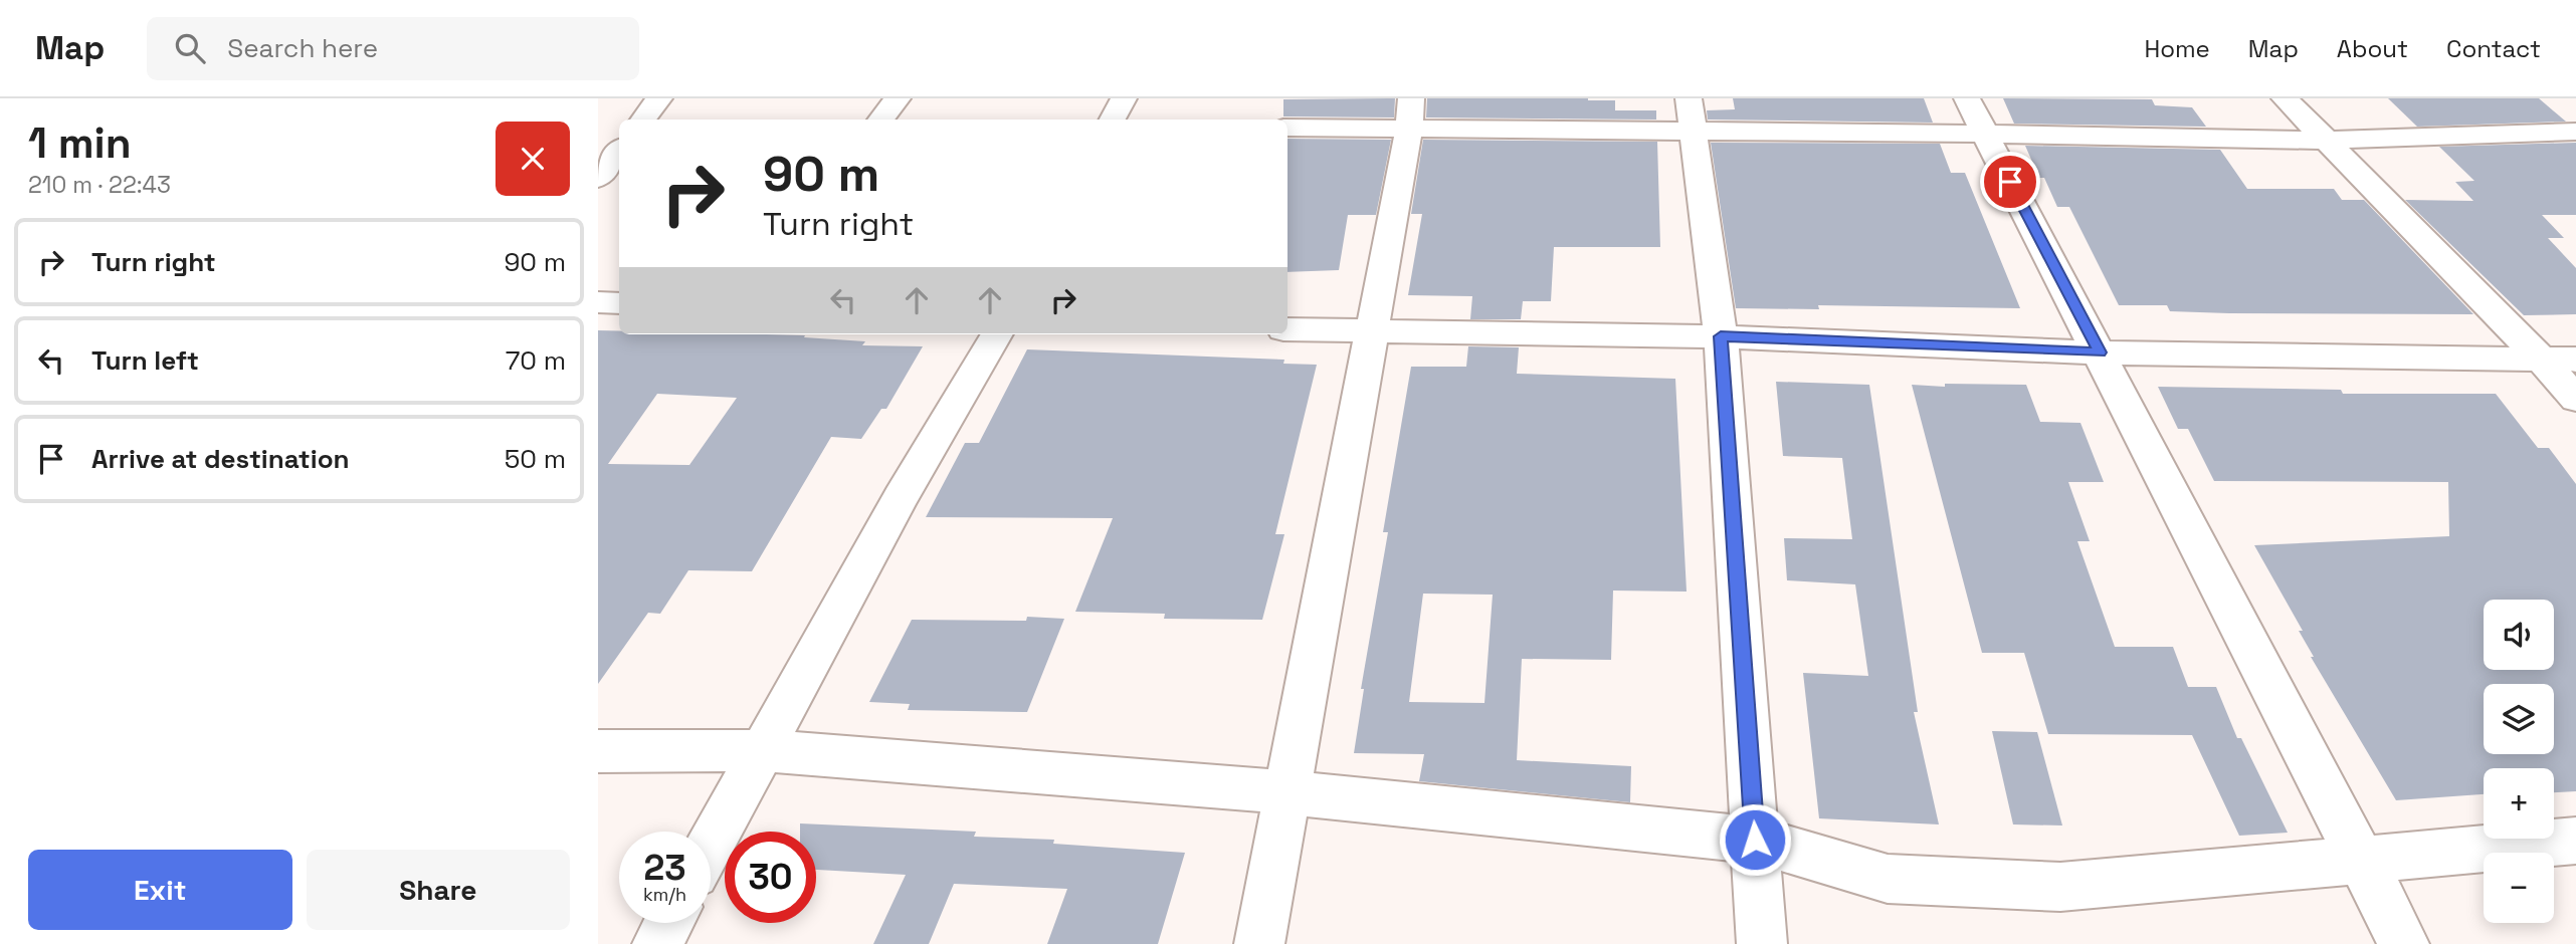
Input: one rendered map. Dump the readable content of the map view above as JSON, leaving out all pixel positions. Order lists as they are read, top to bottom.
{
  "page": {
    "header": "Map",
    "search": "Search here",
    "nav": [
      "Home",
      "Map",
      "About",
      "Contact"
    ],
    "heading": ["1 min", "210 m · 22:43"],
    "turn": ["90 m", "Turn right"],
    "list": [
      {
        "name": "Turn right",
        "value": "90 m"
      },
      {
        "name": "Turn left",
        "value": "70 m"
      },
      {
        "name": "Arrive at destination",
        "value": "50 m"
      }
    ],
    "map_buttons": ["+", "−"],
    "speed": "23 km/h",
    "limit": "30",
    "buttons": ["Exit", "Share"]
  }
}
